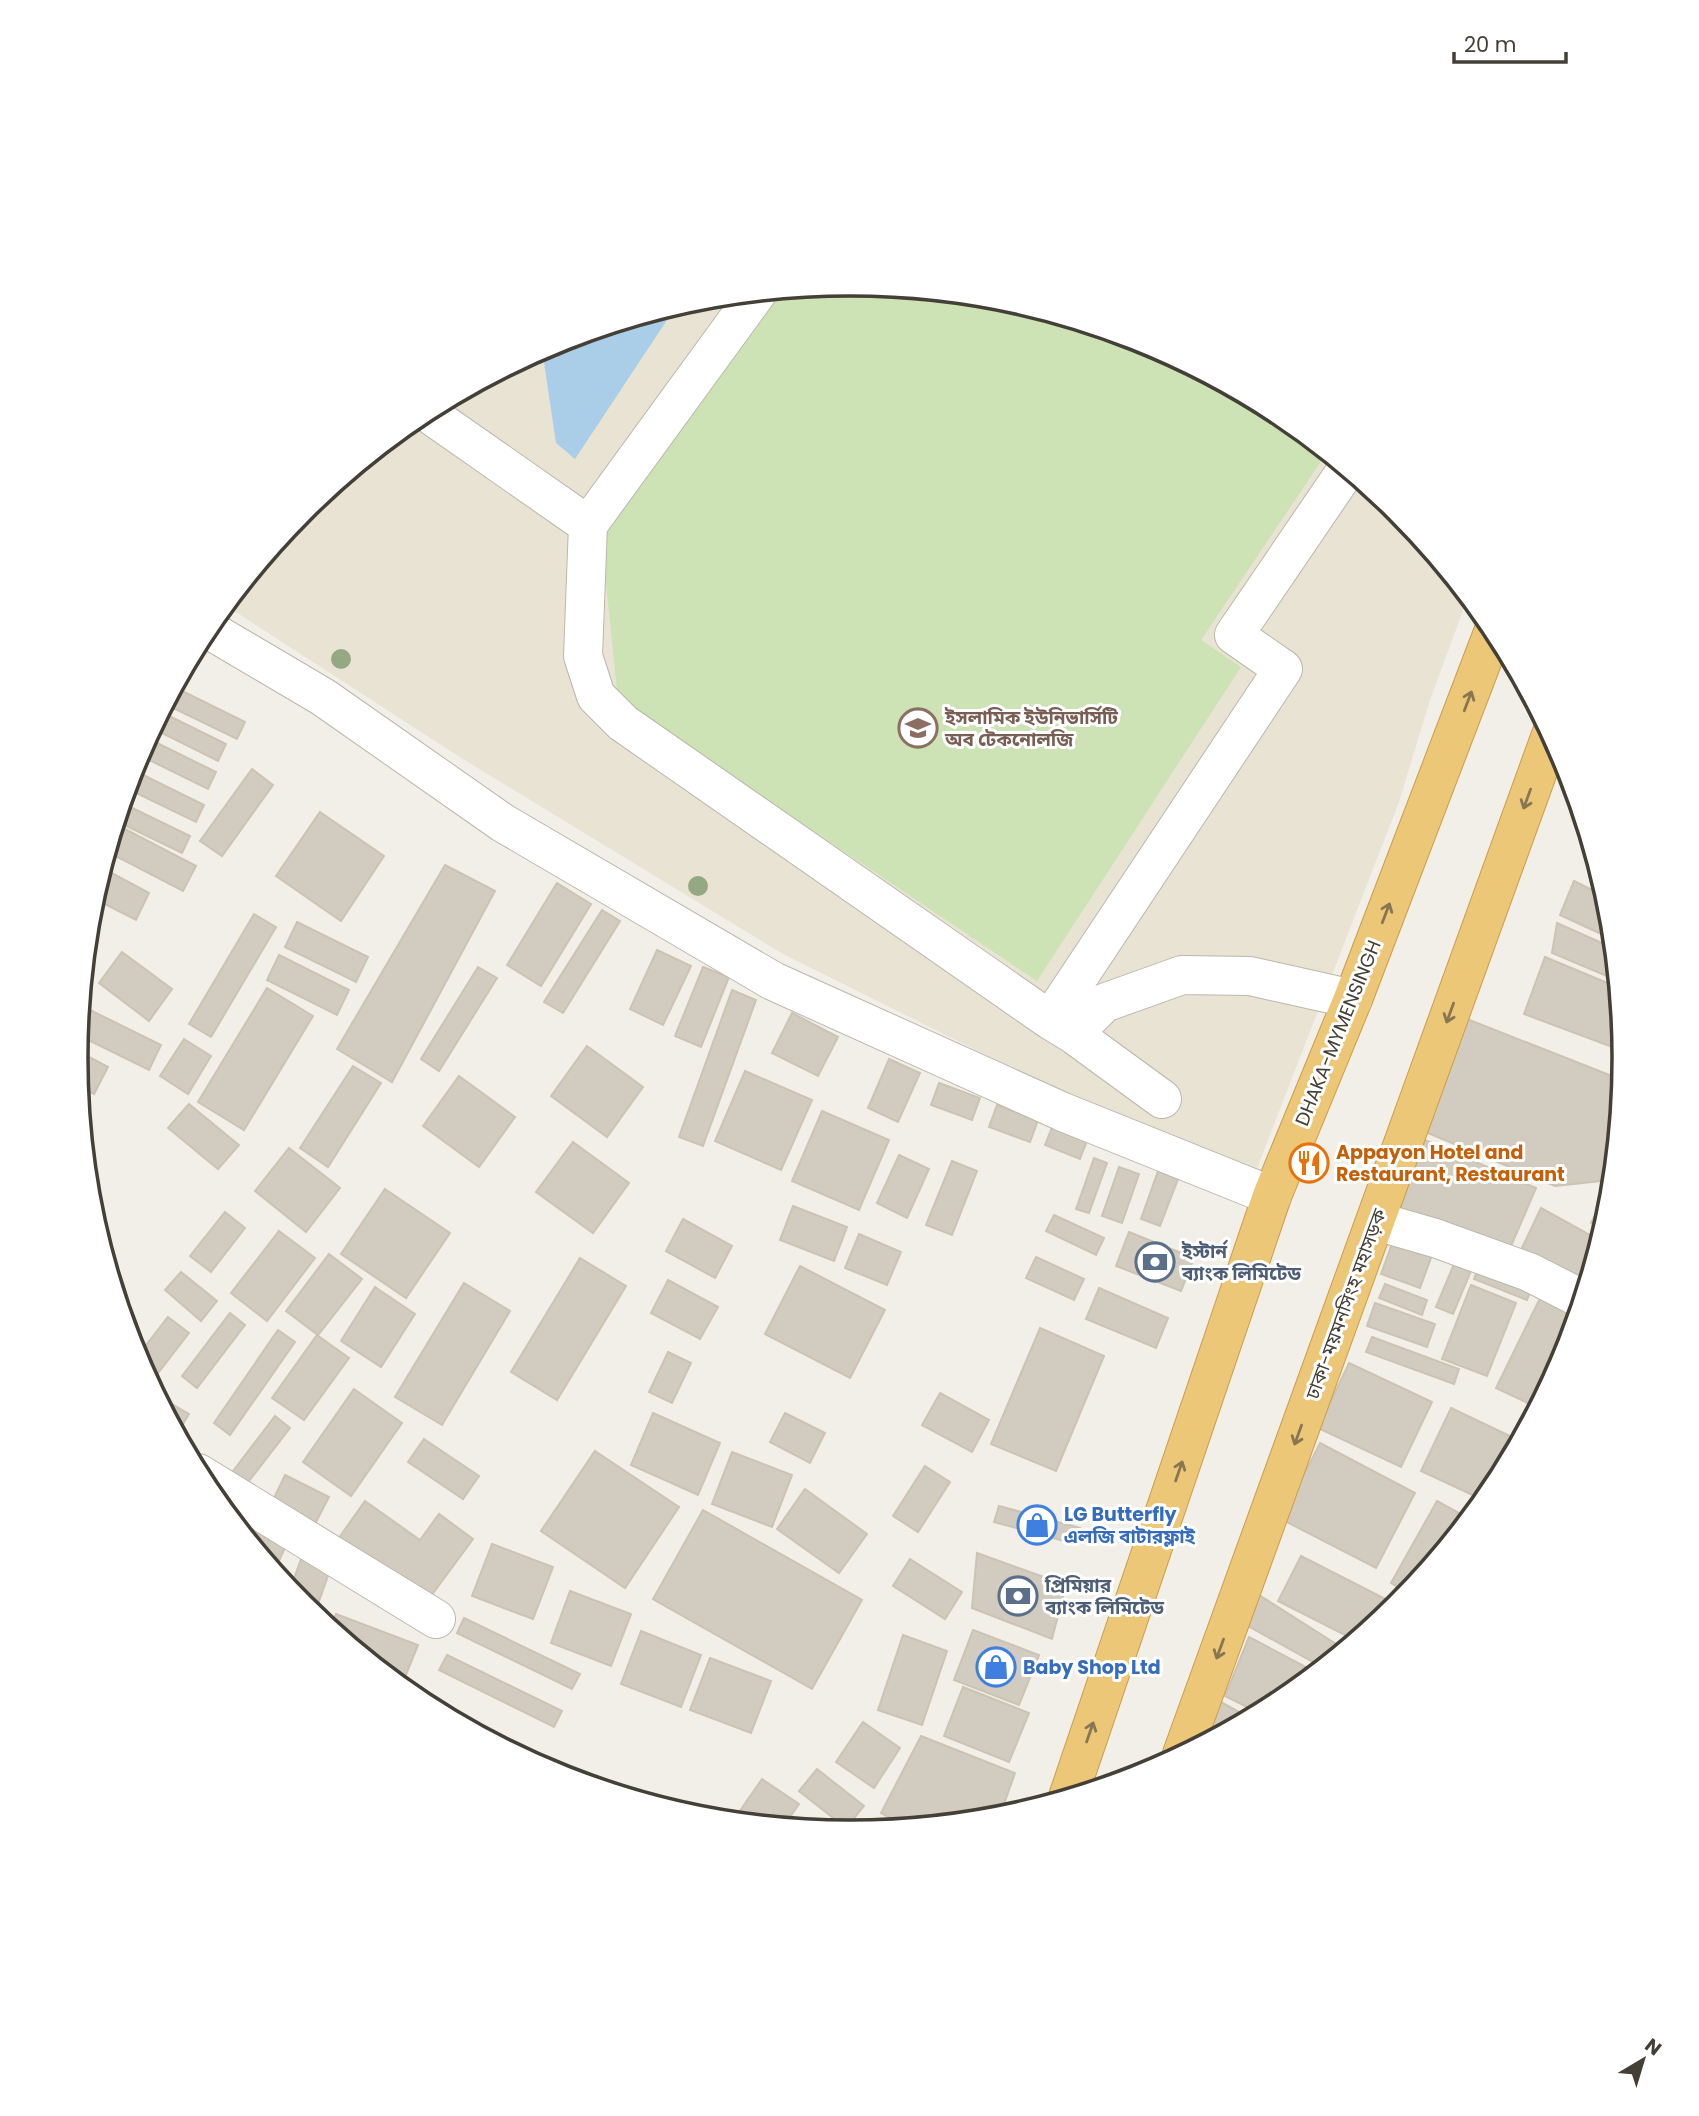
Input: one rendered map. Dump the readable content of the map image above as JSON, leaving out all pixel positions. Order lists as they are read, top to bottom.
{
  "streets": {
    "highway": ["DHAKA-MYMENSINGH", "ঢাকা-ময়মনসিংহ মহাসড়ক"]
  },
  "one_way": ["DHAKA-MYMENSINGH", "ঢাকা-ময়মনসিংহ মহাসড়ক"],
  "places": {
    "school or university": ["ইসলামিক ইউনিভার্সিটি অব টেকনোলজি"],
    "restaurant": ["Appayon Hotel and Restaurant, Restaurant"],
    "bank": ["ইস্টার্ন ব্যাংক লিমিটেড", "প্রিমিয়ার ব্যাংক লিমিটেড"],
    "shop": ["LG Butterfly এলজি বাটারফ্লাই", "Baby Shop Ltd"]
  },
  "scale_bar": "20 m",
  "north": "top right"
}
